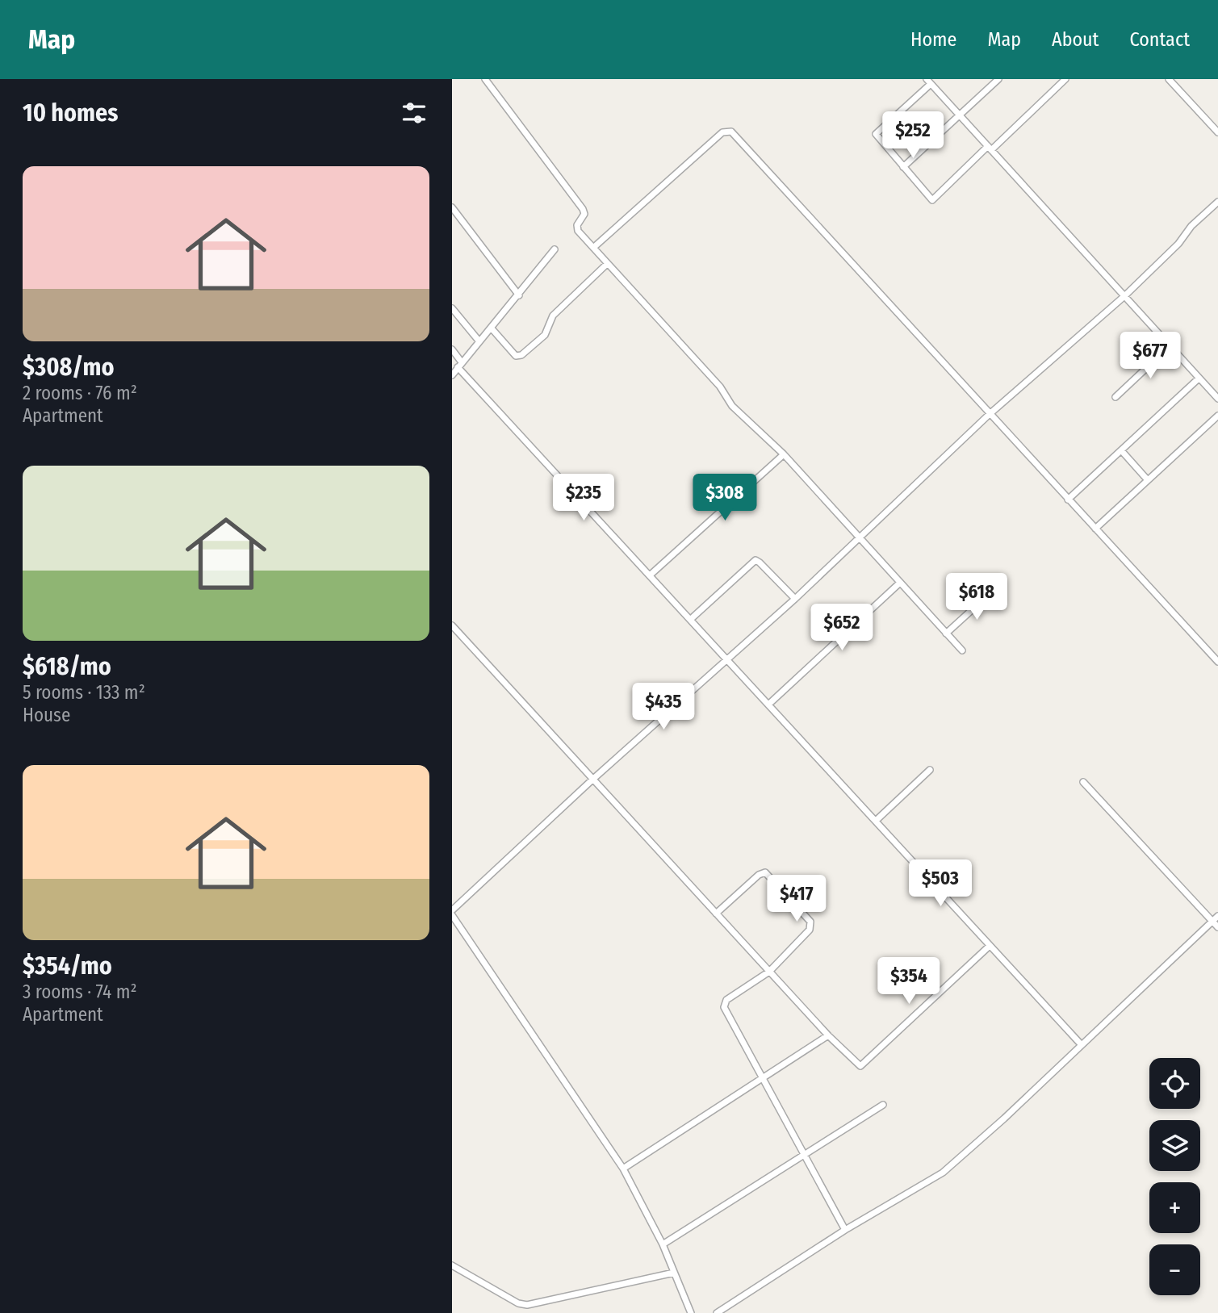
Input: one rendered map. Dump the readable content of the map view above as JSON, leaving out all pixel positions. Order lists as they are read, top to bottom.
{
  "page": {
    "header": "Map",
    "nav": [
      "Home",
      "Map",
      "About",
      "Contact"
    ],
    "heading": "10 homes",
    "price": [
      "$252",
      "$677",
      "$235",
      "$308",
      "$618",
      "$652",
      "$435",
      "$503",
      "$417",
      "$354"
    ],
    "list": [
      {
        "name": "$308/mo",
        "note": "2 rooms · 76 m² · Apartment"
      },
      {
        "name": "$618/mo",
        "note": "5 rooms · 133 m² · House"
      },
      {
        "name": "$354/mo",
        "note": "3 rooms · 74 m² · Apartment"
      }
    ],
    "map_buttons": ["+", "−"]
  }
}
